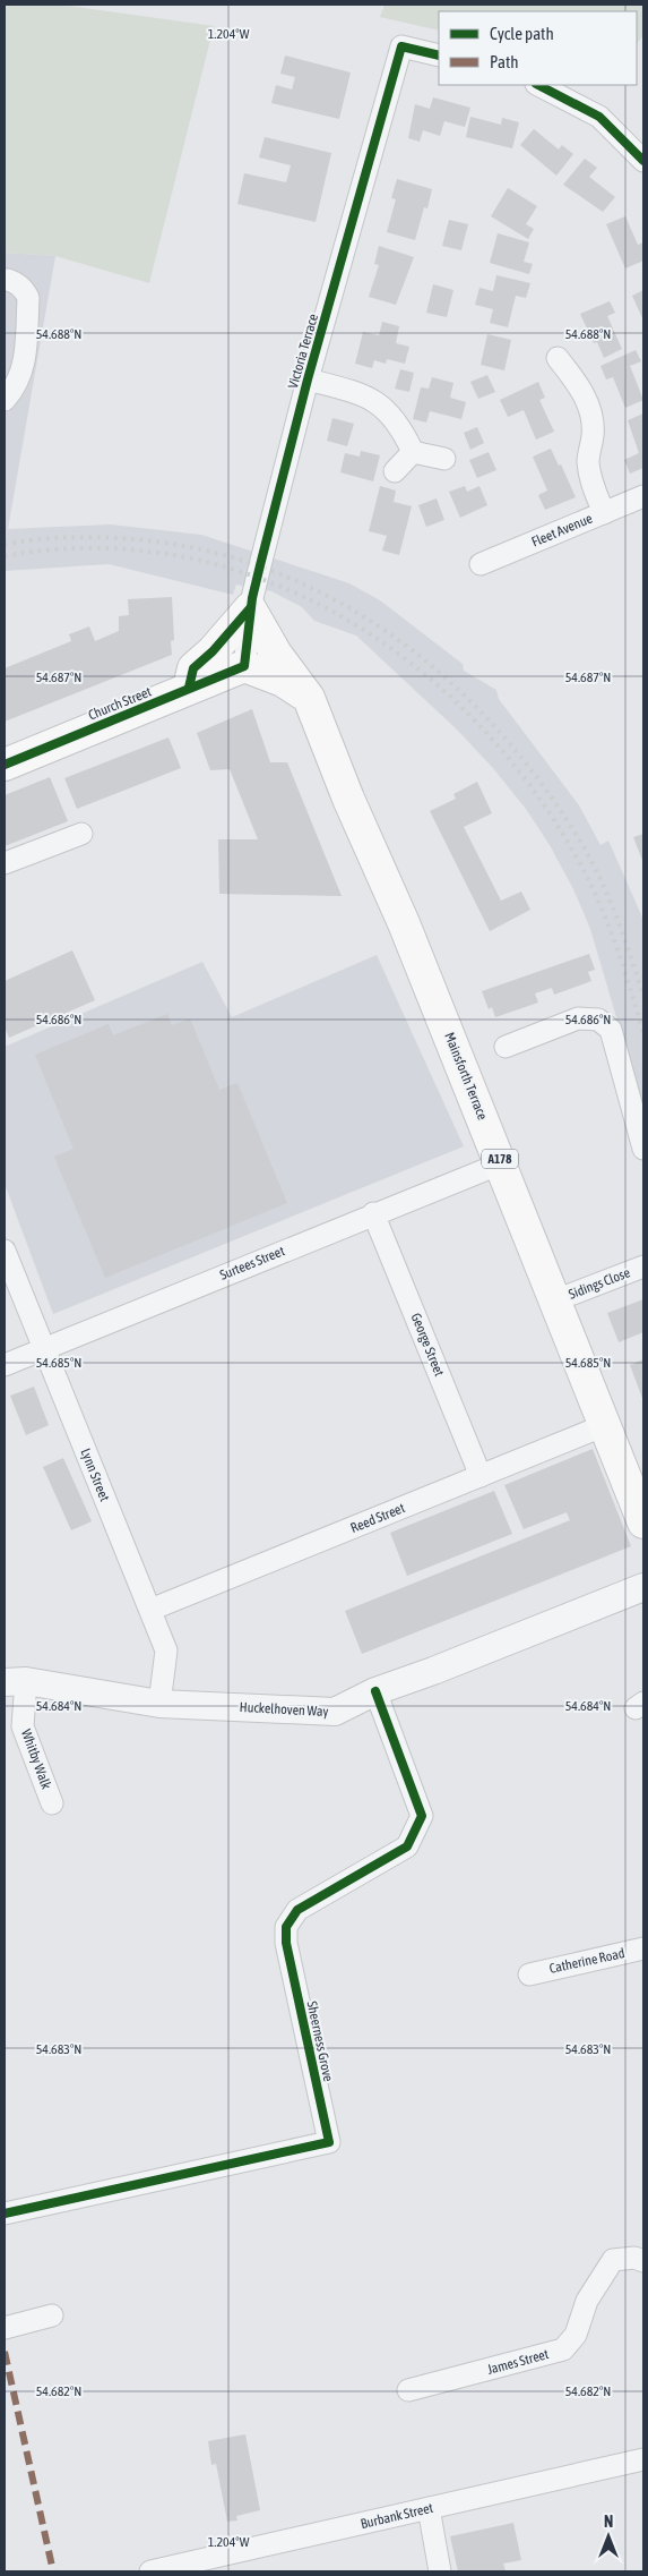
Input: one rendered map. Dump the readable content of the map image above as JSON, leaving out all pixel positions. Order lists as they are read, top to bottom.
{
  "streets": {
    "main road": ["Church Street", "Mainsforth Terrace", "A178"],
    "street": [
      "Victoria Terrace",
      "Fleet Avenue",
      "Surtees Street",
      "Sidings Close",
      "George Street",
      "Lynn Street",
      "Reed Street",
      "Huckelhoven Way",
      "Whitby Walk",
      "Catherine Road",
      "Sheerness Grove",
      "James Street",
      "Burbank Street"
    ]
  },
  "crossings": [
    ["Victoria Terrace", "Church Street"],
    ["Victoria Terrace", "Mainsforth Terrace"],
    ["Mainsforth Terrace", "Surtees Street"],
    ["Mainsforth Terrace", "Sidings Close"],
    ["Mainsforth Terrace", "Reed Street"],
    ["Surtees Street", "George Street"],
    ["Surtees Street", "Lynn Street"],
    ["George Street", "Reed Street"],
    ["Lynn Street", "Reed Street"],
    ["Lynn Street", "Huckelhoven Way"],
    ["Huckelhoven Way", "Whitby Walk"],
    ["Huckelhoven Way", "Sheerness Grove"]
  ],
  "legend": ["Cycle path", "Path"],
  "north": "top",
  "coordinates": [
    "1.204°W",
    "54.688°N",
    "54.687°N",
    "54.686°N",
    "54.685°N",
    "54.684°N",
    "54.683°N",
    "54.682°N"
  ]
}
